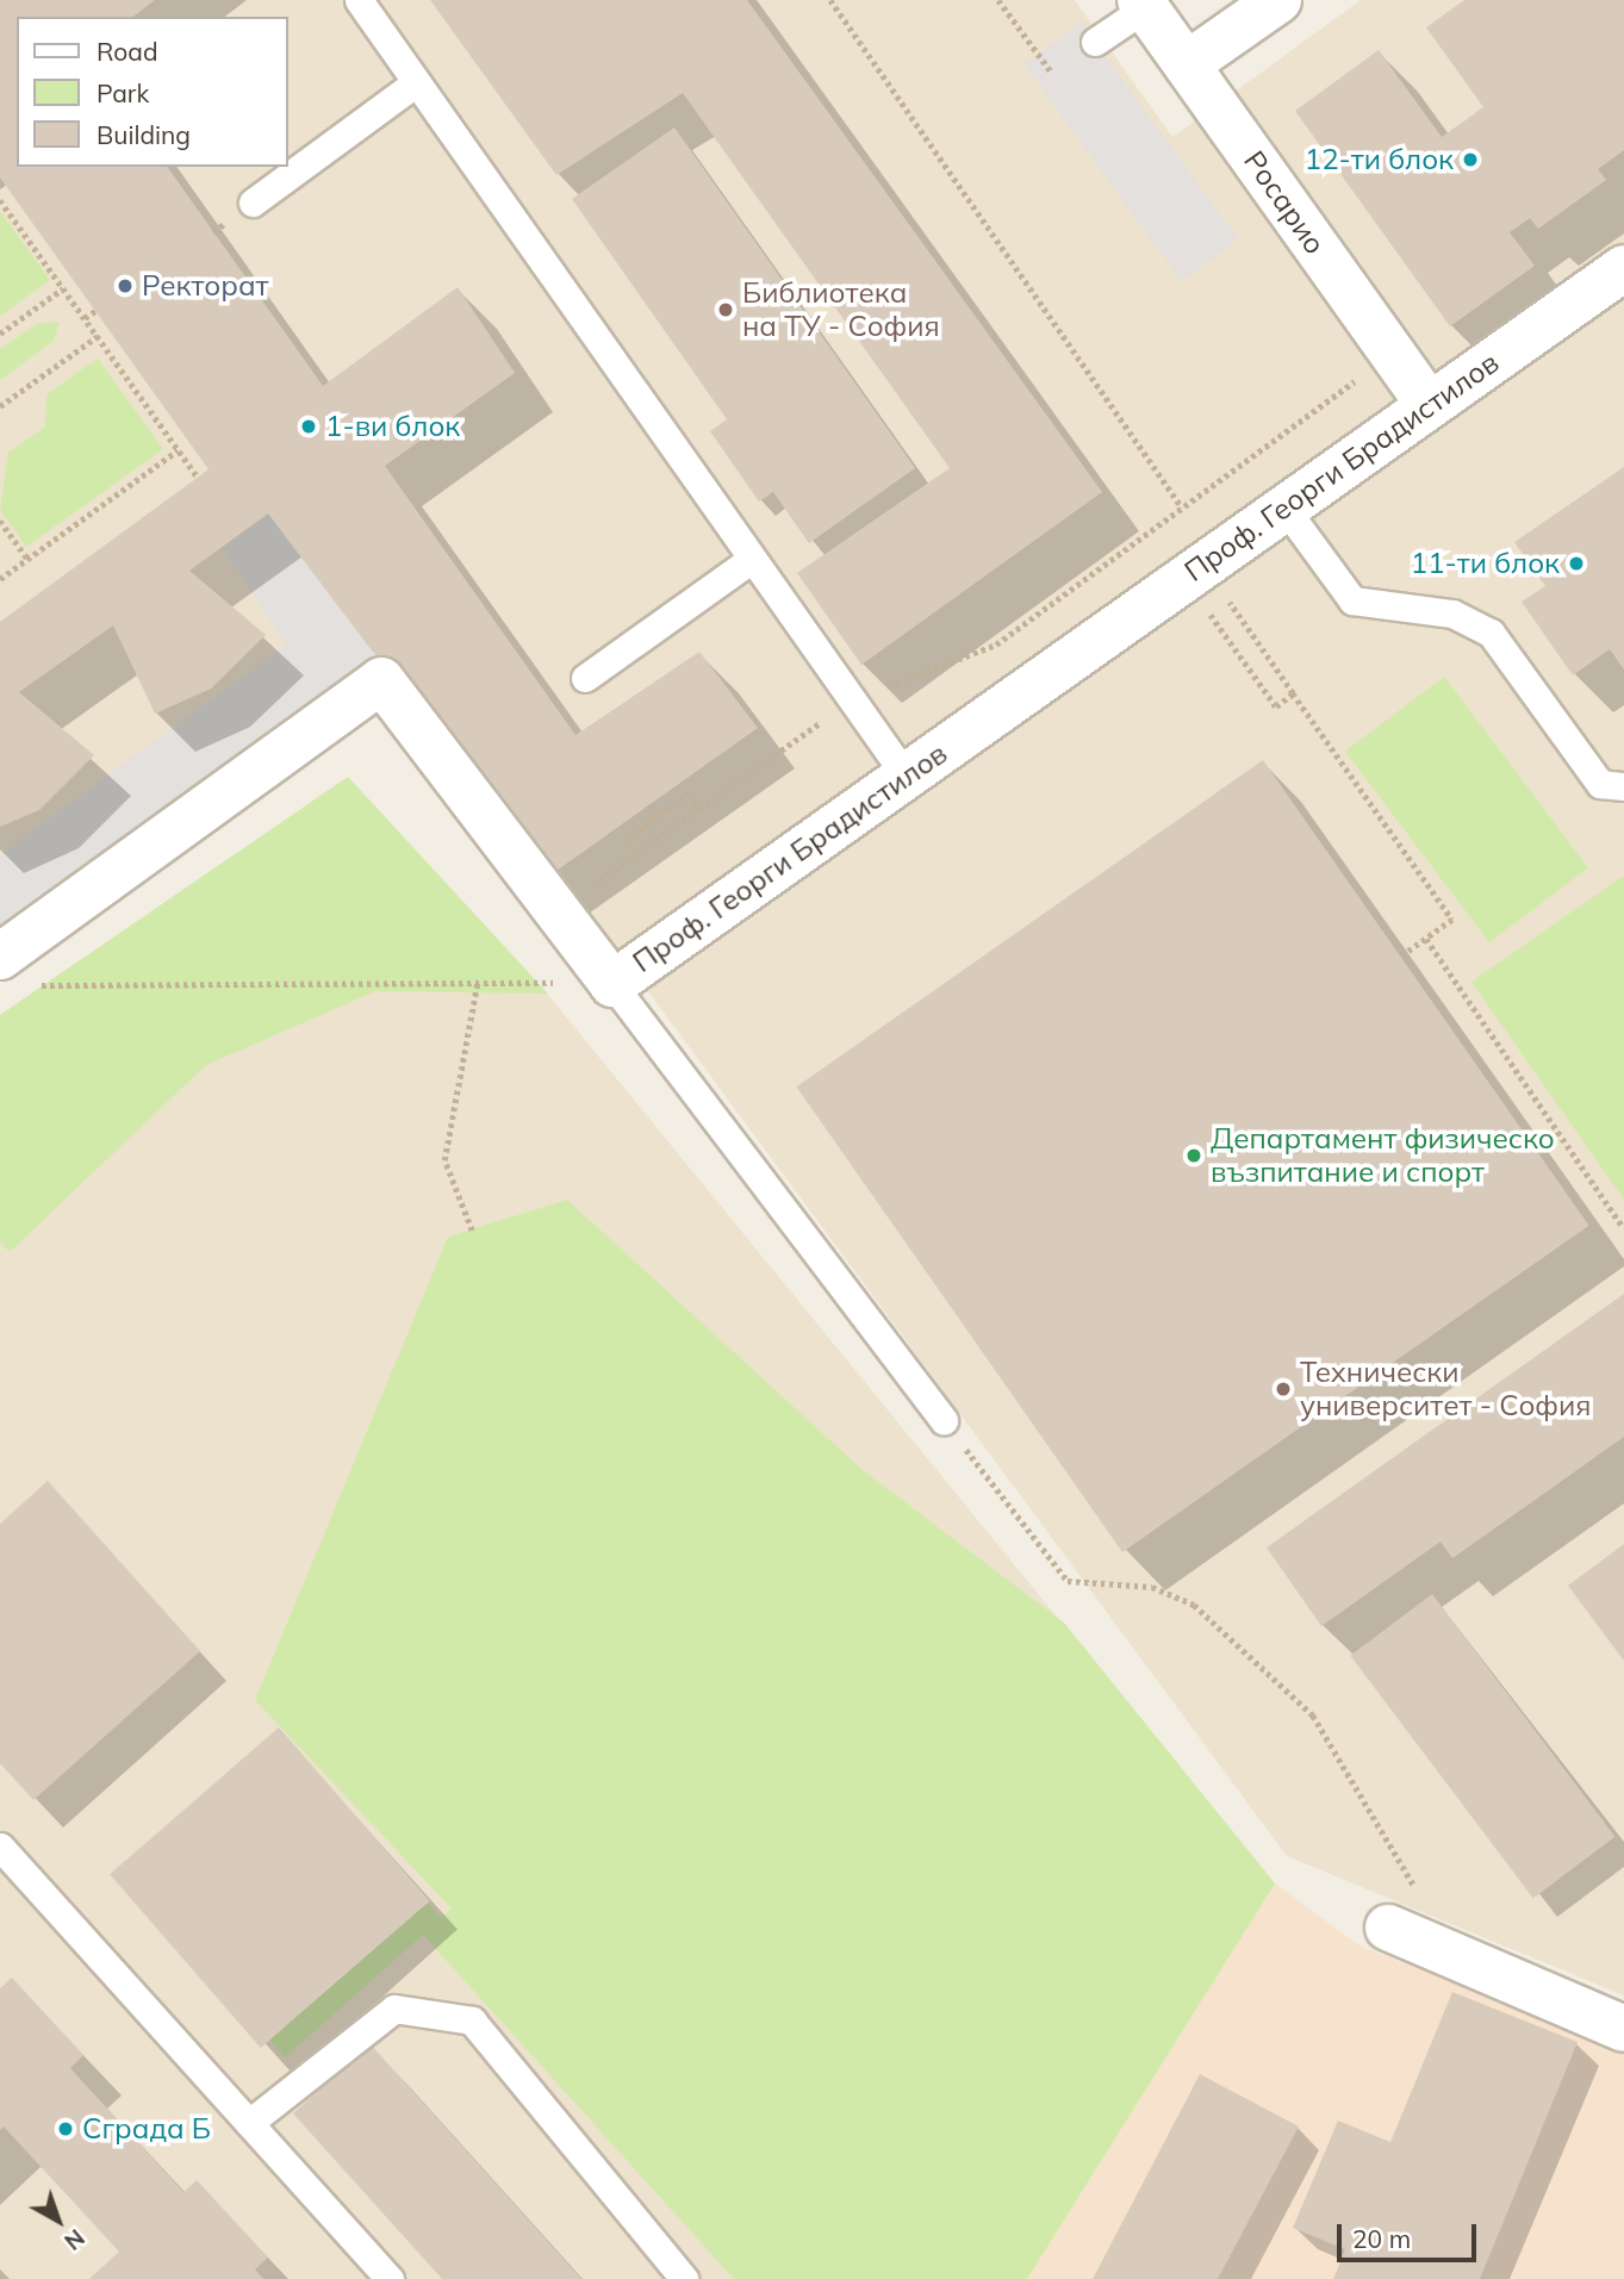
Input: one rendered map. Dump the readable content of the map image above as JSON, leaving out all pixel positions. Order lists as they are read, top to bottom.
{
  "streets": {
    "street": ["Росарио", "Проф. Георги Брадистилов"]
  },
  "crossings": [
    ["Росарио", "Проф. Георги Брадистилов"]
  ],
  "places": [
    "12-ти блок",
    "Ректорат",
    "Библиотека на ТУ - София",
    "1-ви блок",
    "11-ти блок",
    "Департамент физическо възпитание и спорт",
    "Технически университет - София",
    "Сграда Б"
  ],
  "legend": ["Road", "Park", "Building"],
  "scale_bar": "20 m",
  "north": "bottom right"
}
